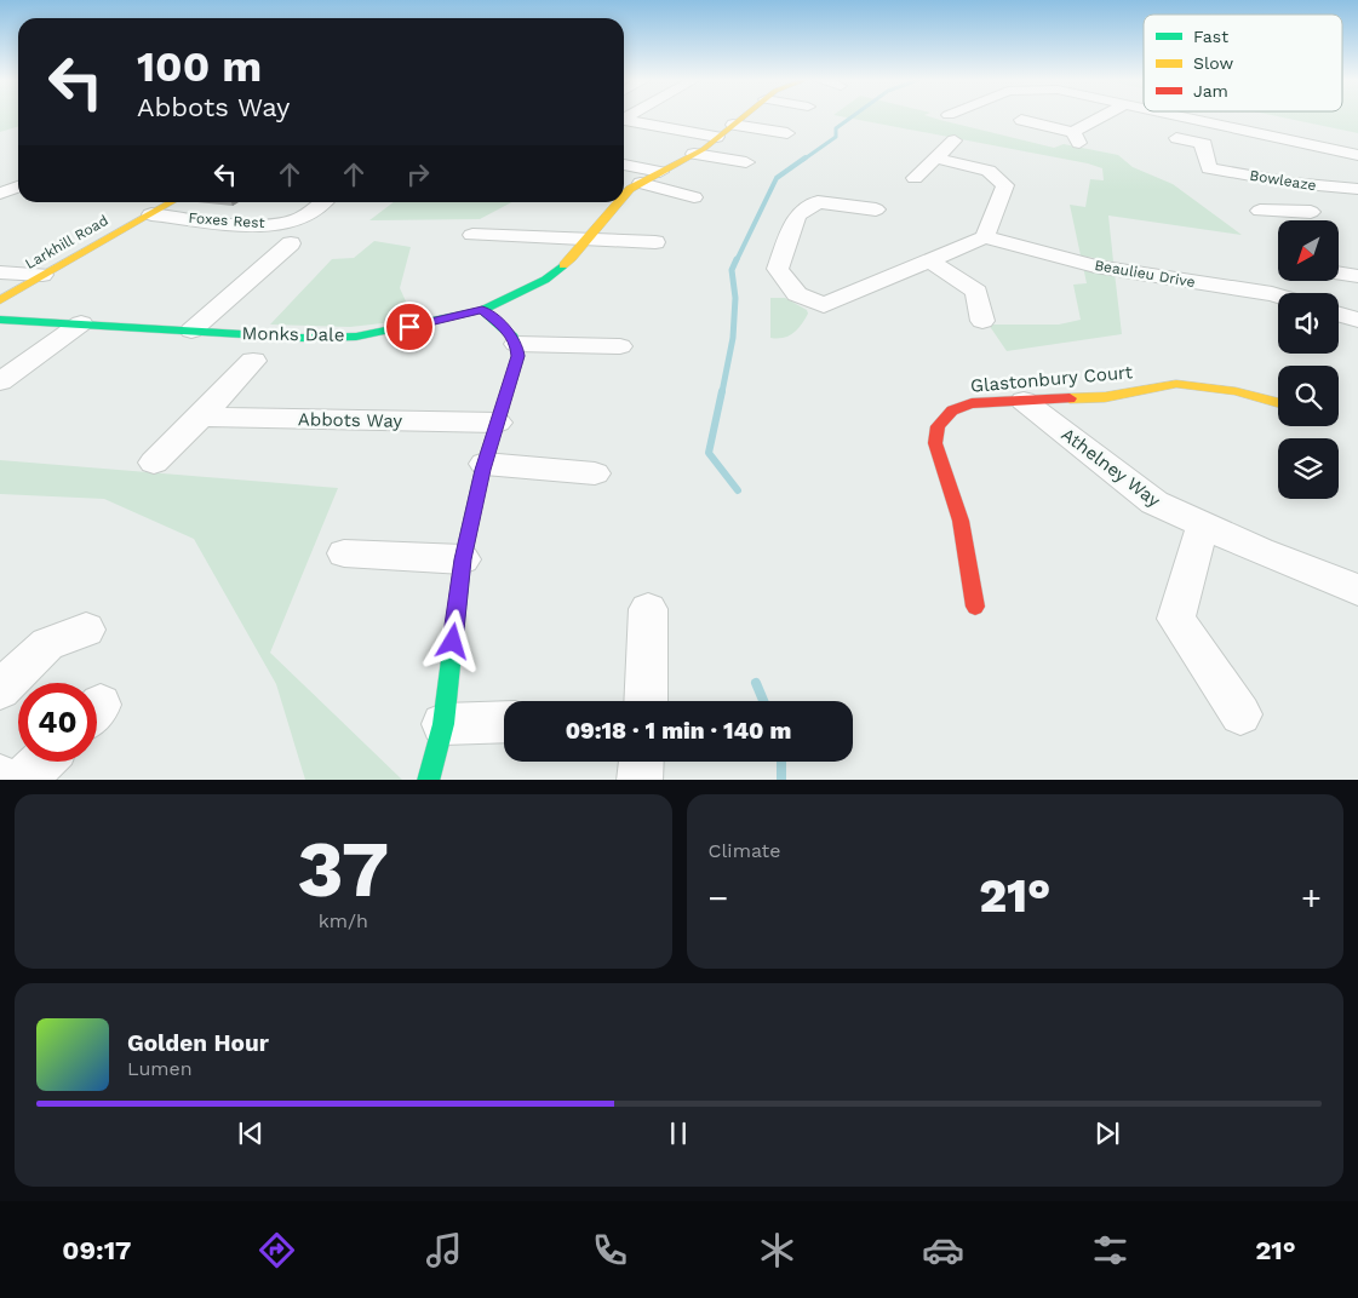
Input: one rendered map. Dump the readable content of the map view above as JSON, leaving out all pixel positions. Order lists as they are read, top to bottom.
{
  "streets": {
    "street": [
      "Bowleaze",
      "Foxes Rest",
      "Larkhill Road",
      "Beaulieu Drive",
      "Monks Dale",
      "Glastonbury Court",
      "Abbots Way",
      "Athelney Way"
    ]
  },
  "crossings": [
    ["Foxes Rest", "Larkhill Road"],
    ["Glastonbury Court", "Athelney Way"]
  ],
  "legend": ["Fast", "Slow", "Jam"],
  "north": "bottom left",
  "page": {
    "turn": ["100 m", "Abbots Way"],
    "limit": "40",
    "trip": "09:18 · 1 min · 140 m",
    "tile": [
      ["37", "km/h"],
      "Climate"
    ],
    "heat": ["−", "21°", "+"],
    "song": ["Golden Hour", "Lumen"],
    "tabs": ["09:17", "21°"]
  }
}
